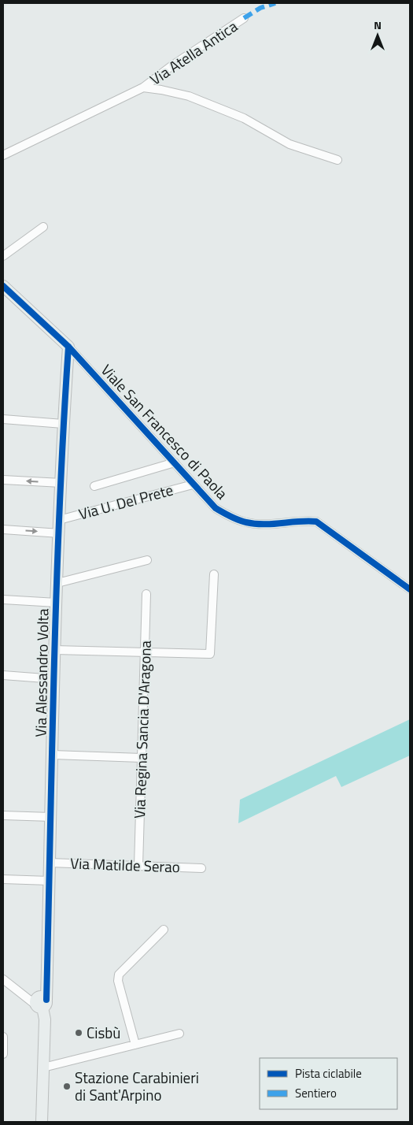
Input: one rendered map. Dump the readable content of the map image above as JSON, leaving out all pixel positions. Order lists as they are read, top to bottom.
{
  "streets": {
    "street": [
      "Via Atella Antica",
      "Viale San Francesco di Paola",
      "Via U. Del Prete",
      "Via Alessandro Volta",
      "Via Regina Sancia D'Aragona",
      "Via Matilde Serao"
    ]
  },
  "crossings": [
    ["Viale San Francesco di Paola", "Via U. Del Prete"],
    ["Viale San Francesco di Paola", "Via Alessandro Volta"],
    ["Via U. Del Prete", "Via Alessandro Volta"],
    ["Via Alessandro Volta", "Via Matilde Serao"],
    ["Via Regina Sancia D'Aragona", "Via Matilde Serao"]
  ],
  "places": ["Cisbù", "Stazione Carabinieri di Sant'Arpino"],
  "legend": ["Pista ciclabile", "Sentiero"],
  "north": "top"
}
